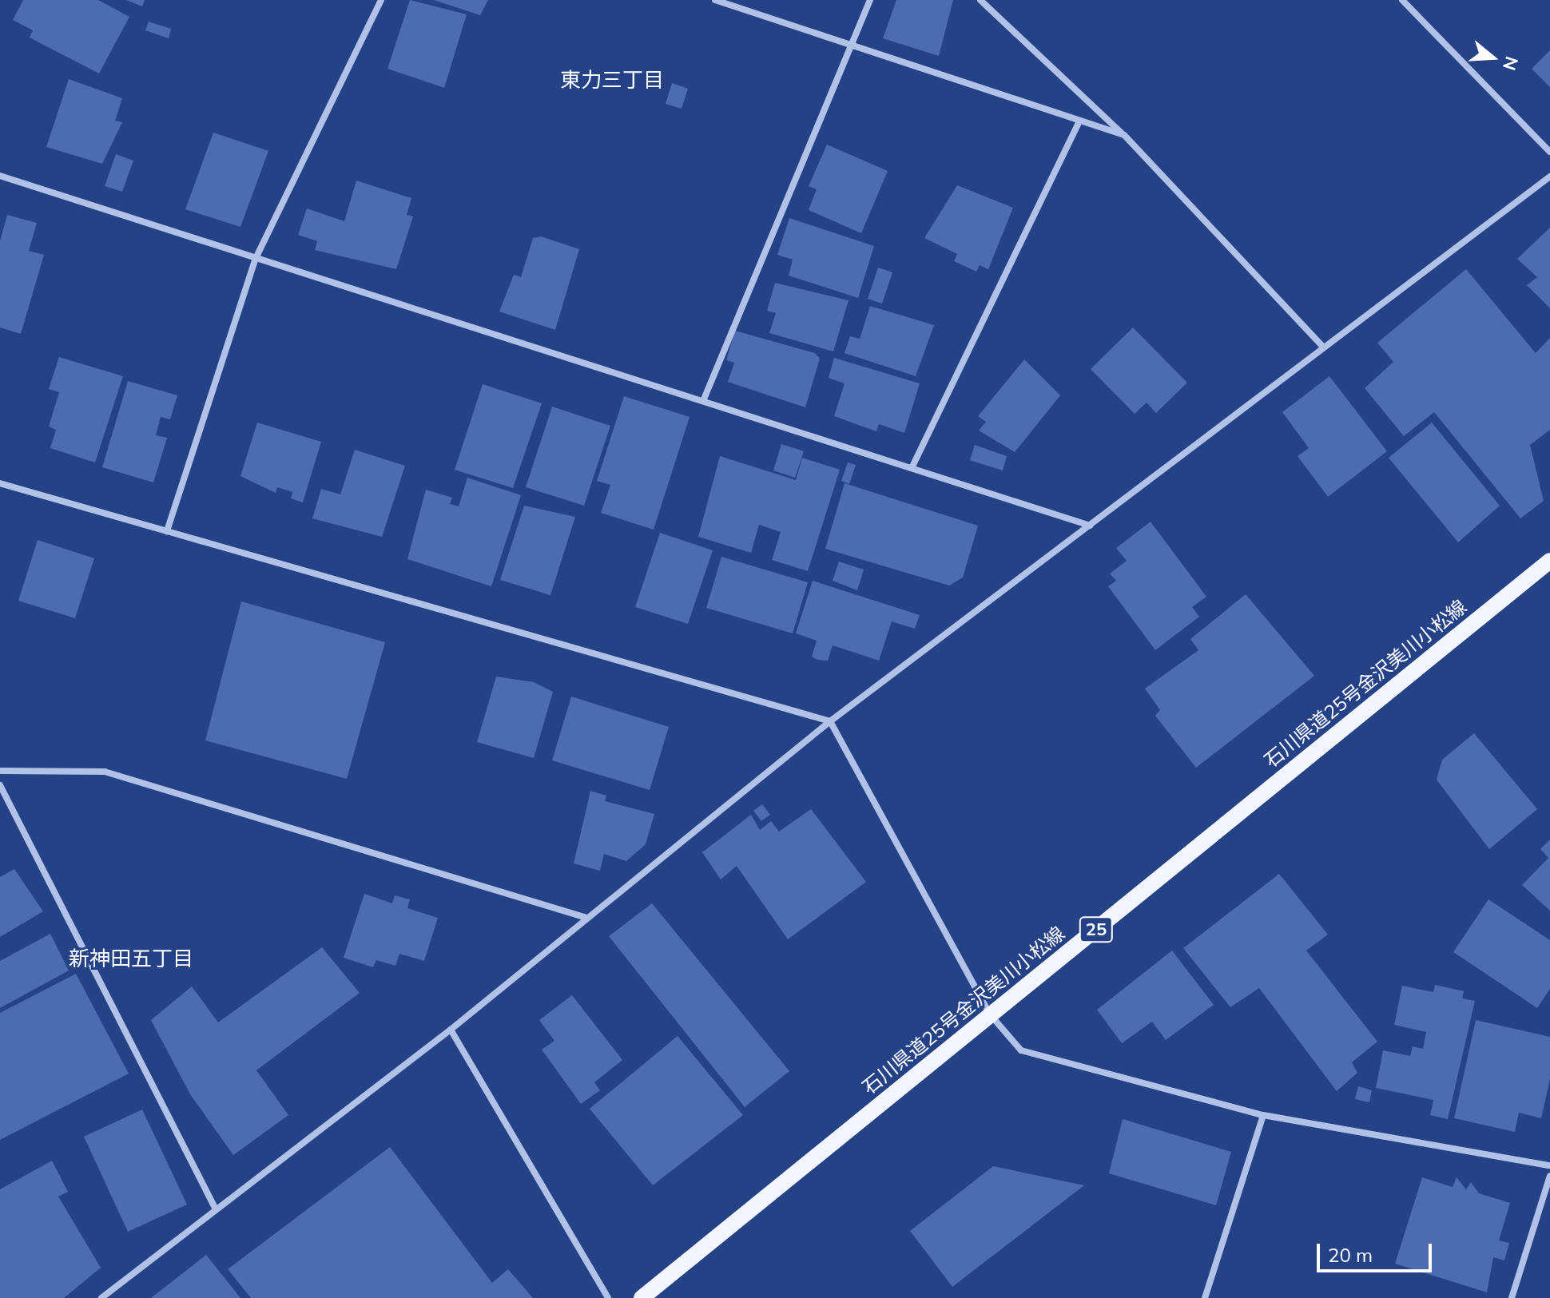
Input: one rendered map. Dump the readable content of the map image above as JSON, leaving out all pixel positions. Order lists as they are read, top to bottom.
{
  "streets": {
    "main road": ["石川県道25号金沢美川小松線", "25"]
  },
  "districts": ["東力三丁目", "新神田五丁目"],
  "scale_bar": "20 m",
  "north": "right"
}
